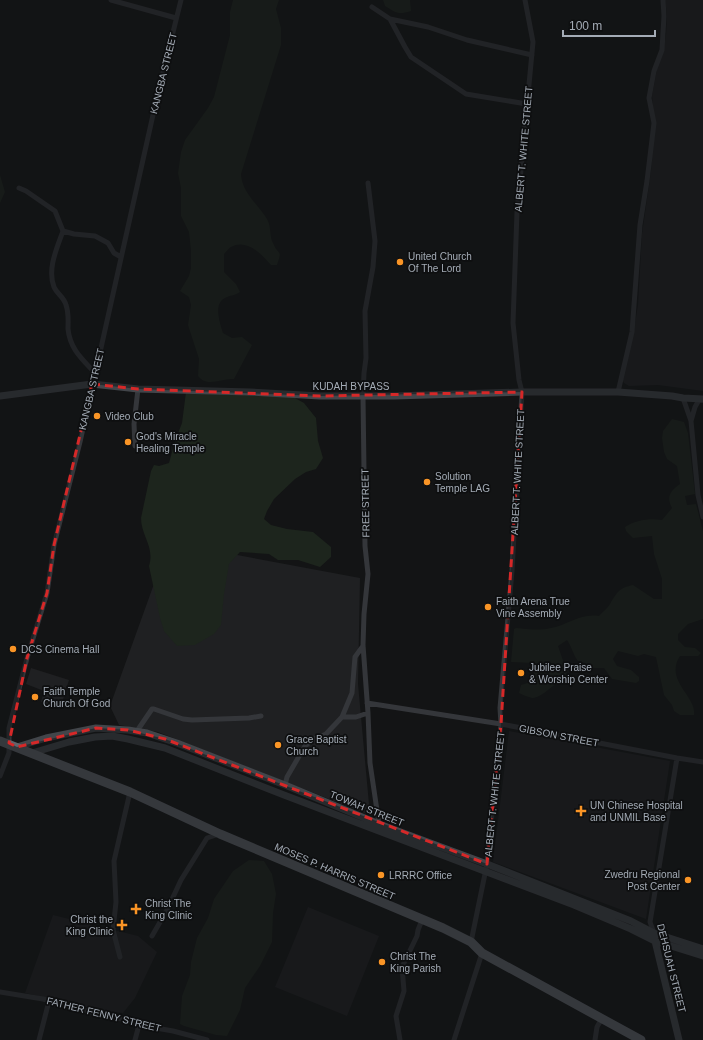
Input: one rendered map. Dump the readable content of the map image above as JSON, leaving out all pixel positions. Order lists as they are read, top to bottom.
{
  "streets": {
    "highway": ["MOSES P. HARRIS STREET"],
    "street": [
      "KANGBA STREET",
      "ALBERT T. WHITE STREET",
      "KUDAH BYPASS",
      "FREE STREET",
      "GIBSON STREET",
      "TOWAH STREET",
      "DEHSUAH STREET",
      "FATHER FENNY STREET"
    ]
  },
  "crossings": [
    ["KANGBA STREET", "KUDAH BYPASS"],
    ["KANGBA STREET", "TOWAH STREET"],
    ["KANGBA STREET", "MOSES P. HARRIS STREET"],
    ["ALBERT T. WHITE STREET", "KUDAH BYPASS"],
    ["ALBERT T. WHITE STREET", "GIBSON STREET"],
    ["ALBERT T. WHITE STREET", "TOWAH STREET"],
    ["ALBERT T. WHITE STREET", "MOSES P. HARRIS STREET"],
    ["KUDAH BYPASS", "FREE STREET"],
    ["FREE STREET", "GIBSON STREET"],
    ["FREE STREET", "TOWAH STREET"],
    ["GIBSON STREET", "DEHSUAH STREET"],
    ["TOWAH STREET", "MOSES P. HARRIS STREET"],
    ["TOWAH STREET", "DEHSUAH STREET"]
  ],
  "places": {
    "other": [
      "United Church Of The Lord",
      "Video Club",
      "God's Miracle Healing Temple",
      "Solution Temple LAG",
      "Faith Arena True Vine Assembly",
      "DCS Cinema Hall",
      "Jubilee Praise & Worship Center",
      "Faith Temple Church Of God",
      "Grace Baptist Church",
      "LRRRC Office",
      "Zwedru Regional Post Center",
      "Christ The King Parish"
    ],
    "health": ["UN Chinese Hospital and UNMIL Base", "Christ The King Clinic", "Christ the King Clinic"]
  },
  "scale_bar": "100 m"
}
